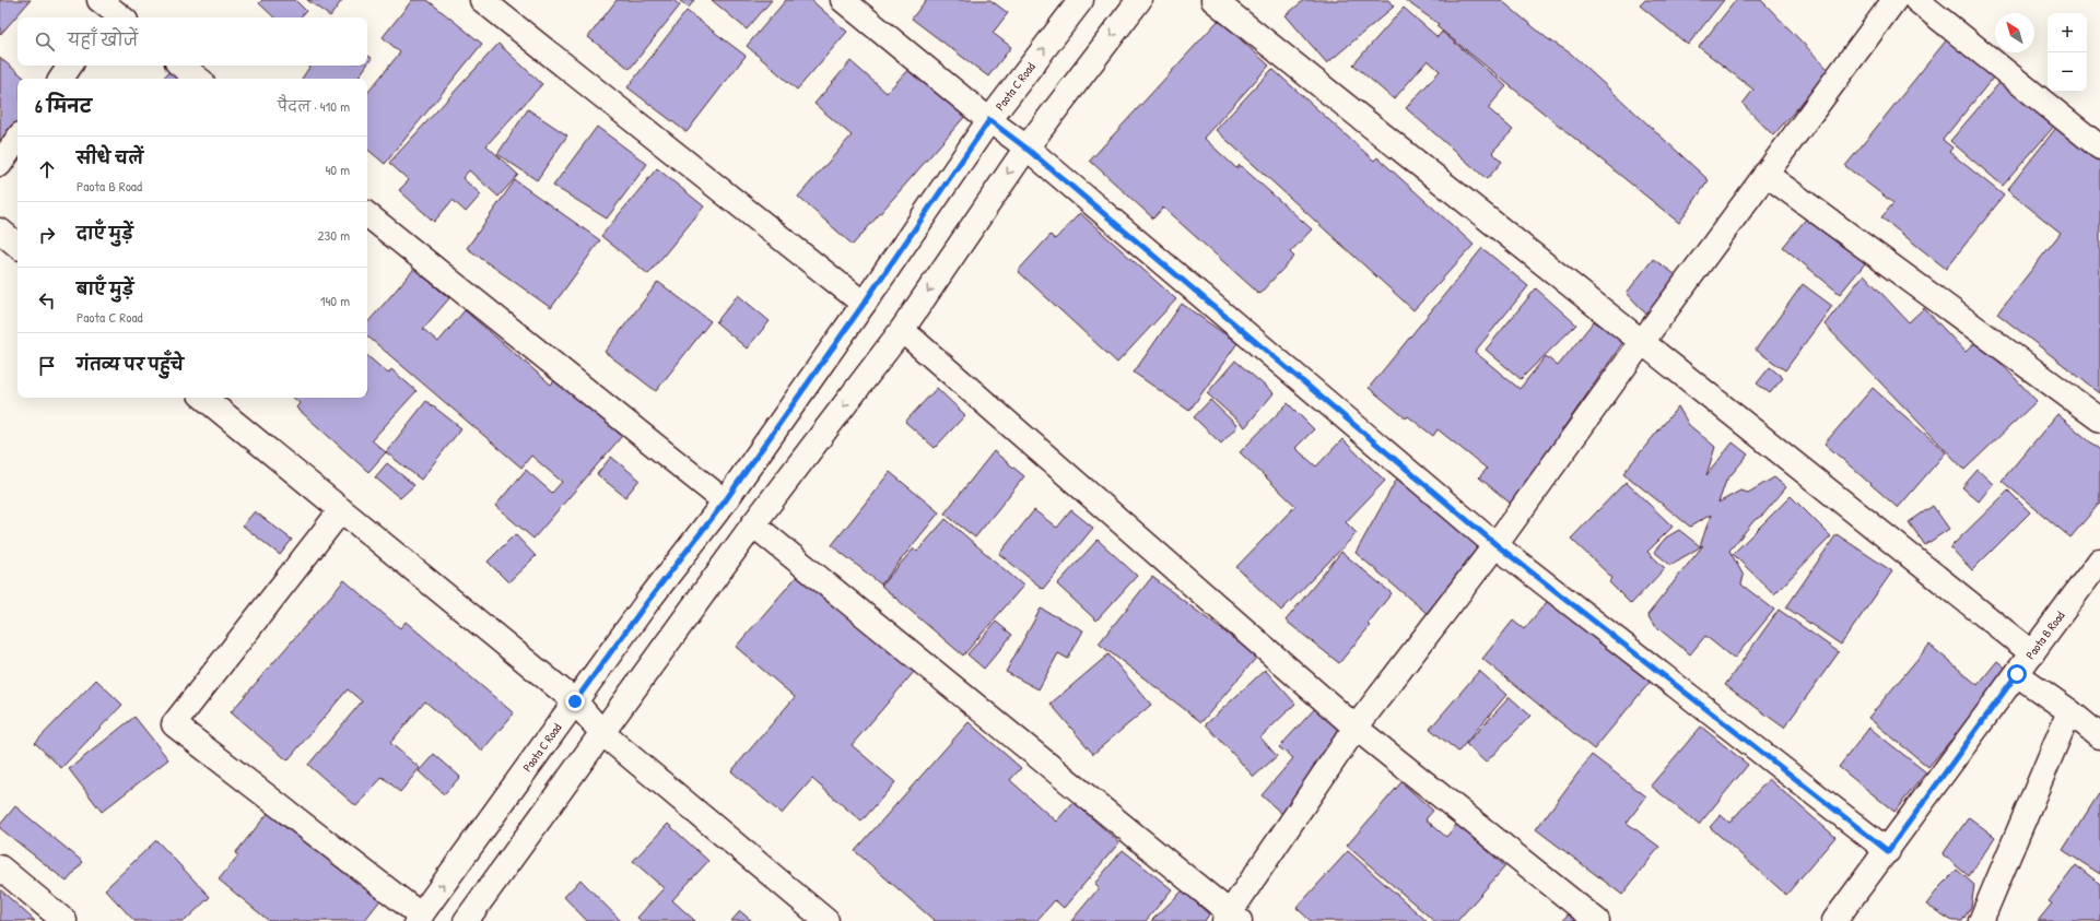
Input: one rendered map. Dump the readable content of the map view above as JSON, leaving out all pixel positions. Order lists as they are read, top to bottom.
{
  "streets": {
    "street": ["Paota C Road", "Paota B Road"]
  },
  "north": "top left",
  "page": {
    "map_buttons": ["+", "−"],
    "search": "यहाँ खोजें",
    "heading": ["6 मिनट", "पैदल · 410 m"],
    "list": [
      ["सीधे चलें", "Paota B Road", "40 m"],
      ["दाएँ मुड़ें", "230 m"],
      ["बाएँ मुड़ें", "Paota C Road", "140 m"],
      "गंतव्य पर पहुँचे"
    ]
  }
}
